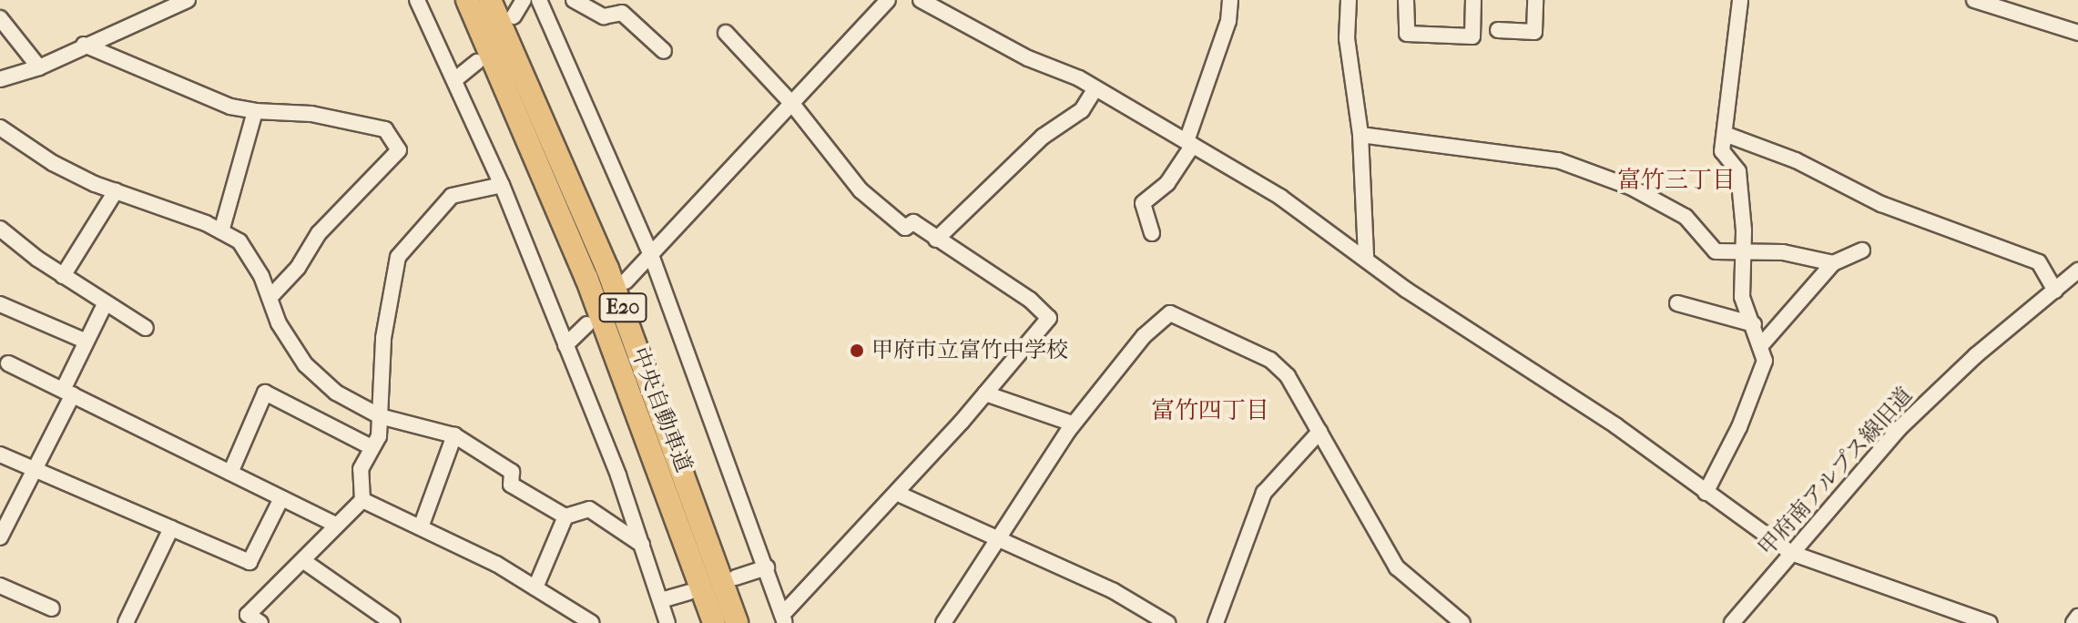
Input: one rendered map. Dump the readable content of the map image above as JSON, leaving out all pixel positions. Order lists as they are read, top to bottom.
{
  "streets": {
    "highway": ["E20", "中央自動車道"],
    "street": ["甲府南アルプス線旧道"]
  },
  "districts": ["富竹三丁目", "富竹四丁目"],
  "places": ["甲府市立富竹中学校"]
}
